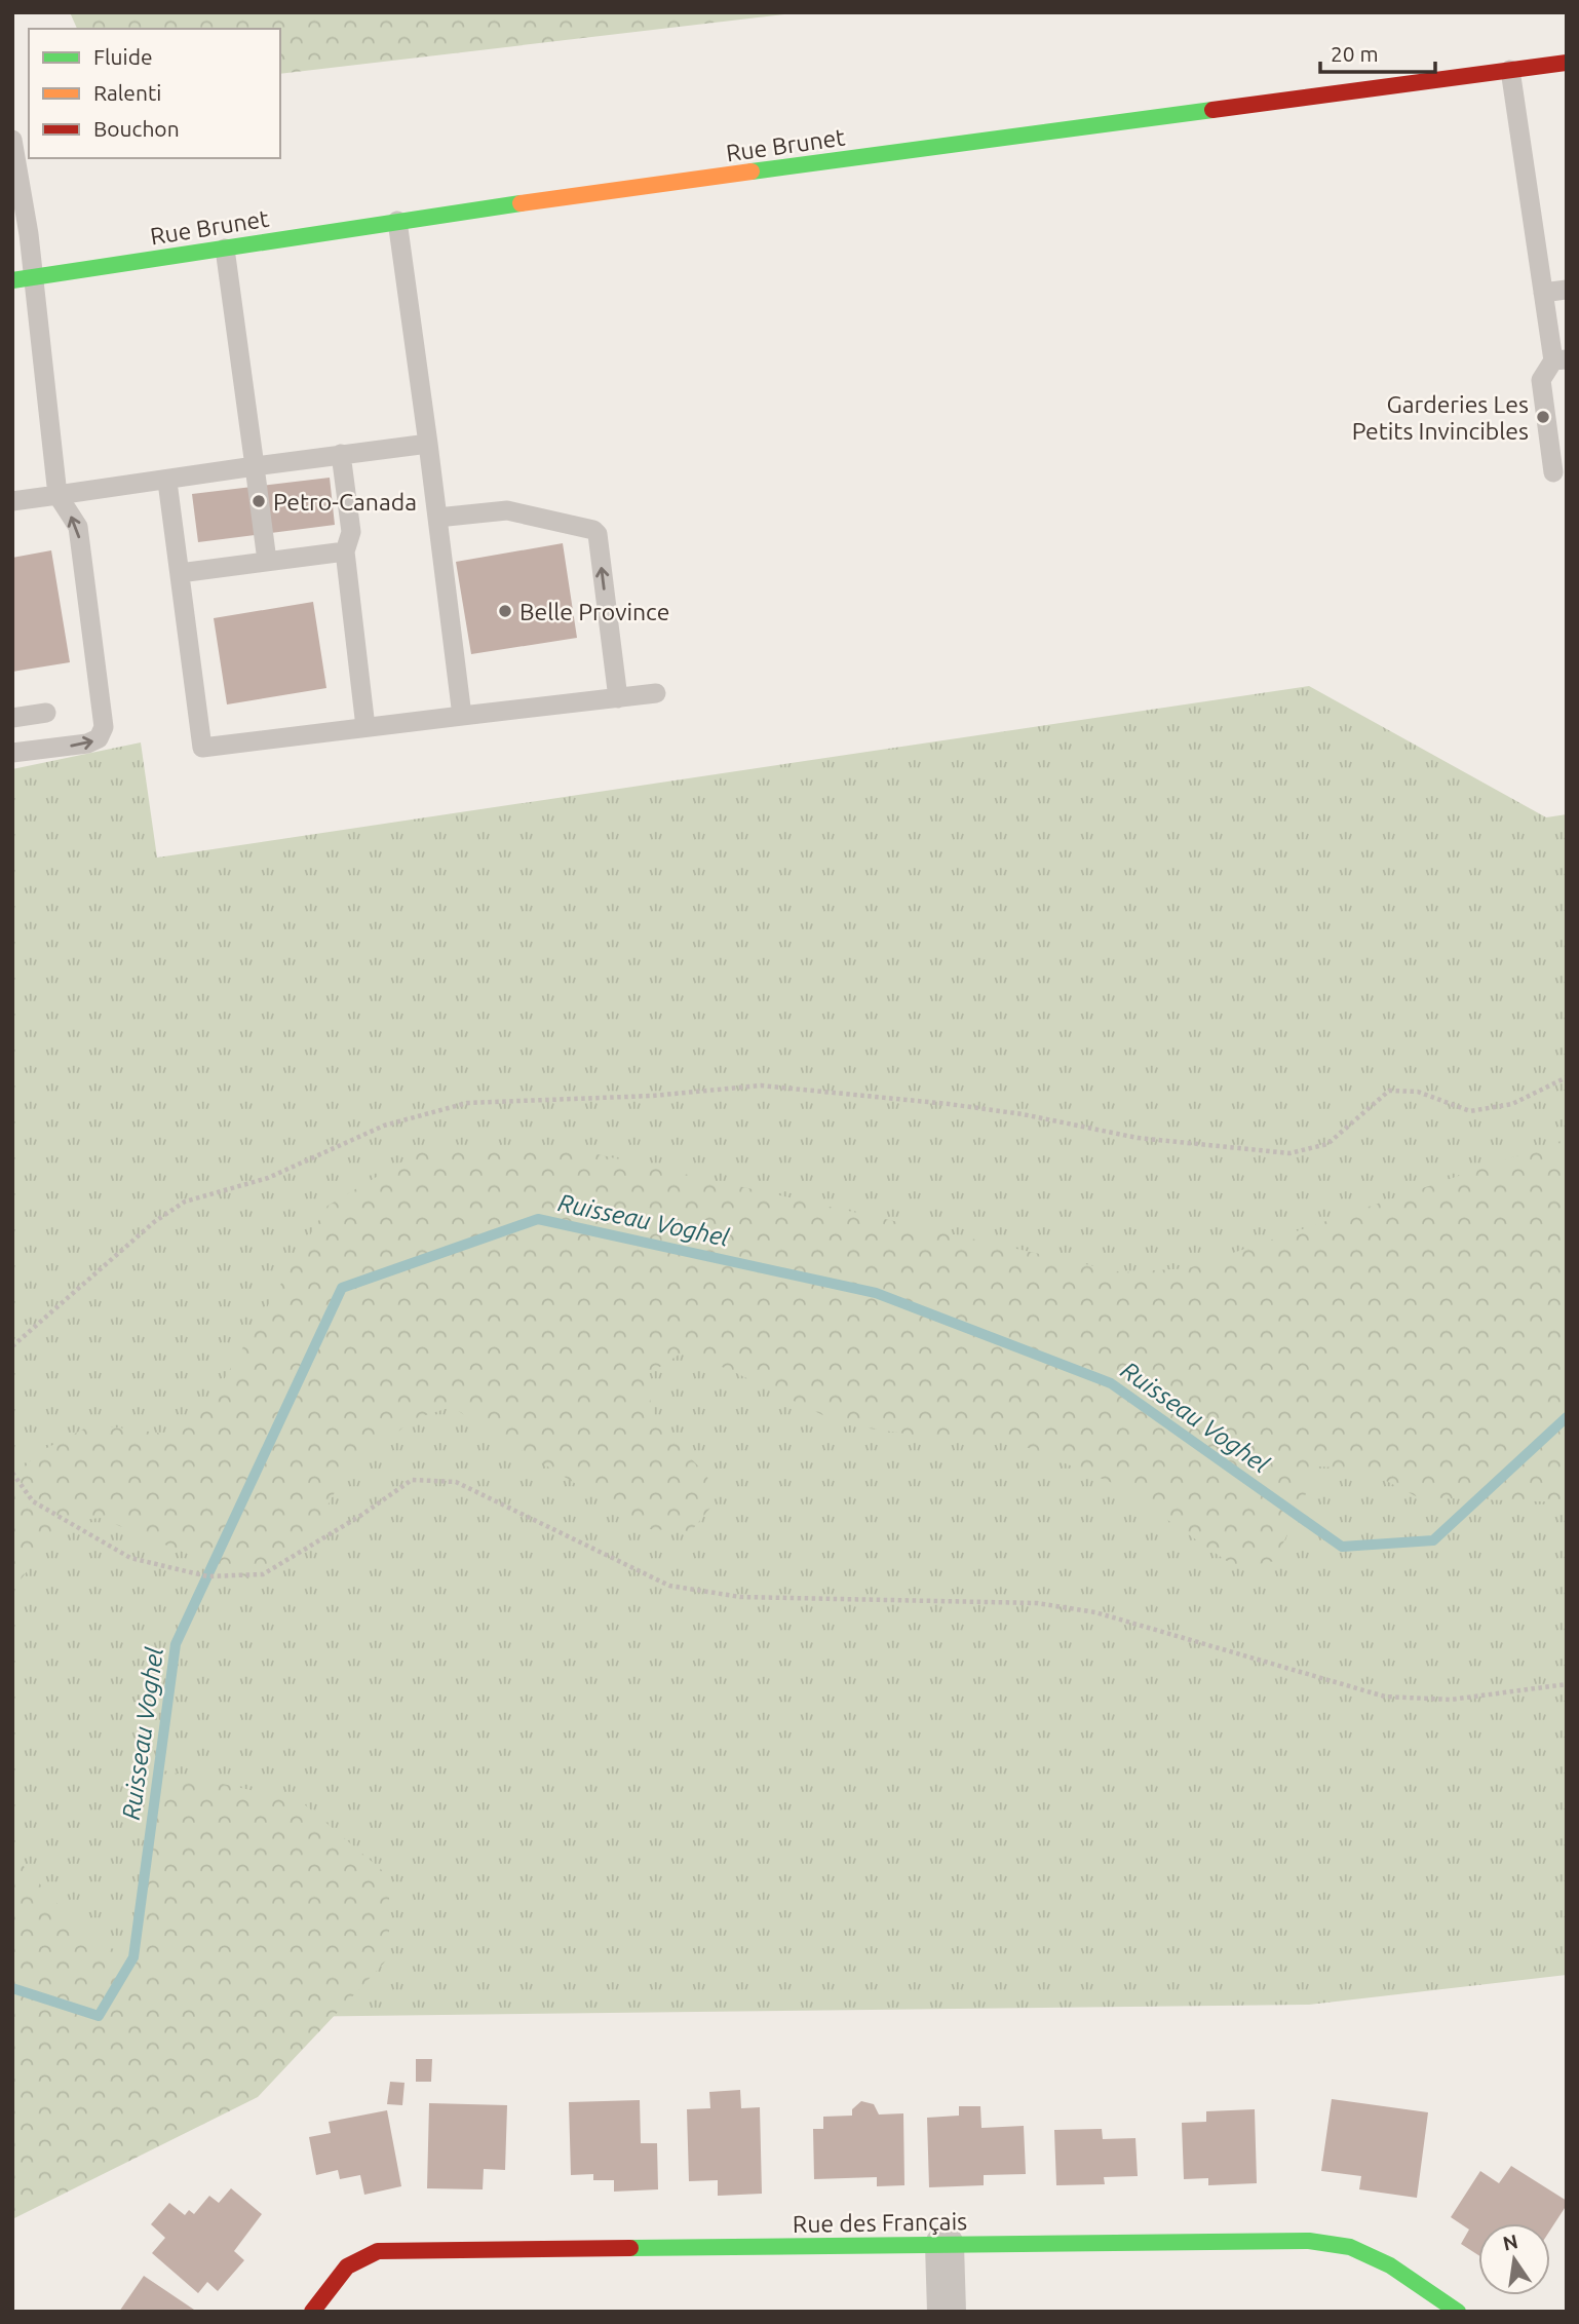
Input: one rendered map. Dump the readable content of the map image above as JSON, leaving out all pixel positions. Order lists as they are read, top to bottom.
{
  "streets": {
    "street": ["Rue Brunet", "Rue des Français"]
  },
  "water": ["Ruisseau Voghel"],
  "places": ["Garderies Les Petits Invincibles", "Petro-Canada", "Belle Province"],
  "legend": ["Fluide", "Ralenti", "Bouchon"],
  "scale_bar": "20 m",
  "north": "top"
}
